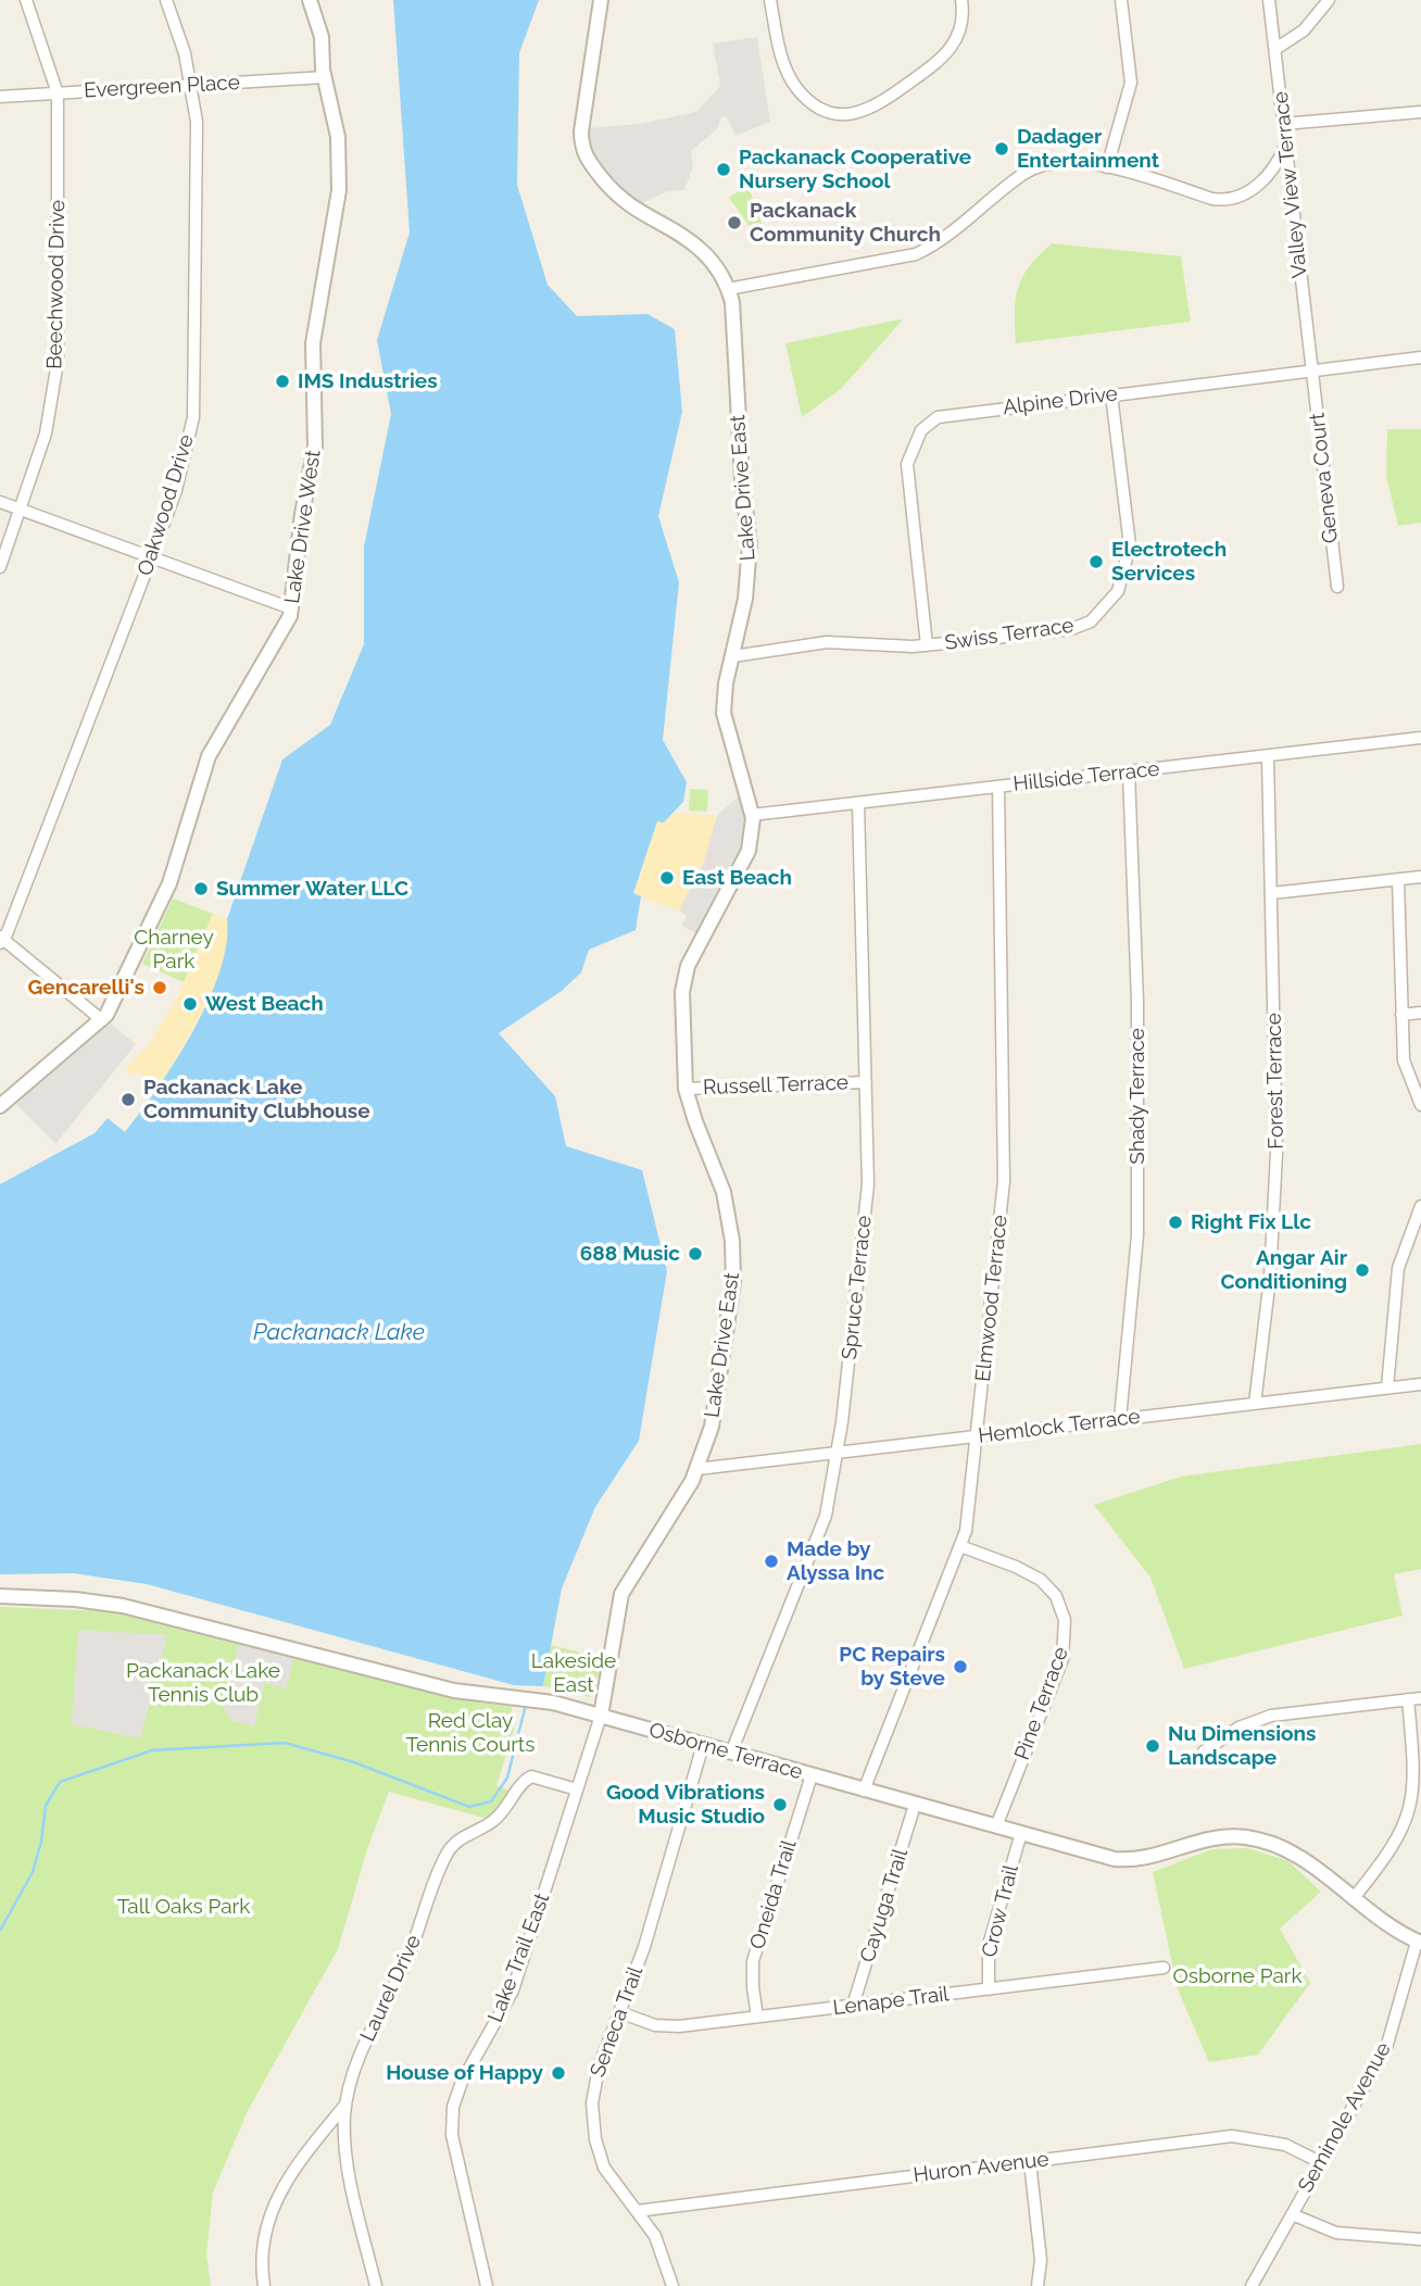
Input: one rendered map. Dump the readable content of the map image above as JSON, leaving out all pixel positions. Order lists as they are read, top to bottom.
{
  "streets": {
    "street": [
      "Evergreen Place",
      "Valley View Terrace",
      "Beechwood Drive",
      "Alpine Drive",
      "Geneva Court",
      "Lake Drive East",
      "Oakwood Drive",
      "Lake Drive West",
      "Swiss Terrace",
      "Hillside Terrace",
      "Forest Terrace",
      "Russell Terrace",
      "Shady Terrace",
      "Spruce Terrace",
      "Elmwood Terrace",
      "Hemlock Terrace",
      "Pine Terrace",
      "Osborne Terrace",
      "Oneida Trail",
      "Cayuga Trail",
      "Crow Trail",
      "Lake Trail East",
      "Laurel Drive",
      "Lenape Trail",
      "Seneca Trail",
      "Seminole Avenue",
      "Huron Avenue"
    ]
  },
  "crossings": [
    ["Evergreen Place", "Beechwood Drive"],
    ["Evergreen Place", "Oakwood Drive"],
    ["Evergreen Place", "Lake Drive West"],
    ["Valley View Terrace", "Alpine Drive"],
    ["Valley View Terrace", "Geneva Court"],
    ["Alpine Drive", "Geneva Court"],
    ["Alpine Drive", "Swiss Terrace"],
    ["Lake Drive East", "Swiss Terrace"],
    ["Lake Drive East", "Hillside Terrace"],
    ["Lake Drive East", "Russell Terrace"],
    ["Lake Drive East", "Hemlock Terrace"],
    ["Lake Drive East", "Osborne Terrace"],
    ["Lake Drive East", "Lake Trail East"],
    ["Hillside Terrace", "Forest Terrace"],
    ["Hillside Terrace", "Shady Terrace"],
    ["Hillside Terrace", "Spruce Terrace"],
    ["Hillside Terrace", "Elmwood Terrace"],
    ["Forest Terrace", "Hemlock Terrace"],
    ["Russell Terrace", "Spruce Terrace"],
    ["Shady Terrace", "Hemlock Terrace"],
    ["Spruce Terrace", "Hemlock Terrace"],
    ["Spruce Terrace", "Osborne Terrace"],
    ["Elmwood Terrace", "Hemlock Terrace"],
    ["Elmwood Terrace", "Pine Terrace"],
    ["Elmwood Terrace", "Osborne Terrace"],
    ["Pine Terrace", "Osborne Terrace"],
    ["Osborne Terrace", "Oneida Trail"],
    ["Osborne Terrace", "Cayuga Trail"],
    ["Osborne Terrace", "Crow Trail"],
    ["Osborne Terrace", "Lake Trail East"],
    ["Osborne Terrace", "Seneca Trail"],
    ["Osborne Terrace", "Seminole Avenue"],
    ["Oneida Trail", "Lenape Trail"],
    ["Cayuga Trail", "Lenape Trail"],
    ["Crow Trail", "Lenape Trail"],
    ["Lake Trail East", "Laurel Drive"],
    ["Lenape Trail", "Seneca Trail"],
    ["Seneca Trail", "Huron Avenue"],
    ["Seminole Avenue", "Huron Avenue"]
  ],
  "water": ["Packanack Lake"],
  "parks": [
    "Charney Park",
    "Lakeside East",
    "Packanack Lake Tennis Club",
    "Red Clay Tennis Courts",
    "Tall Oaks Park",
    "Osborne Park"
  ],
  "places": [
    "Dadager Entertainment",
    "Packanack Cooperative Nursery School",
    "Packanack Community Church",
    "IMS Industries",
    "Electrotech Services",
    "East Beach",
    "Summer Water LLC",
    "Gencarelli's",
    "West Beach",
    "Packanack Lake Community Clubhouse",
    "Right Fix Llc",
    "688 Music",
    "Angar Air Conditioning",
    "Made by Alyssa Inc",
    "PC Repairs by Steve",
    "Nu Dimensions Landscape",
    "Good Vibrations Music Studio",
    "House of Happy"
  ]
}
